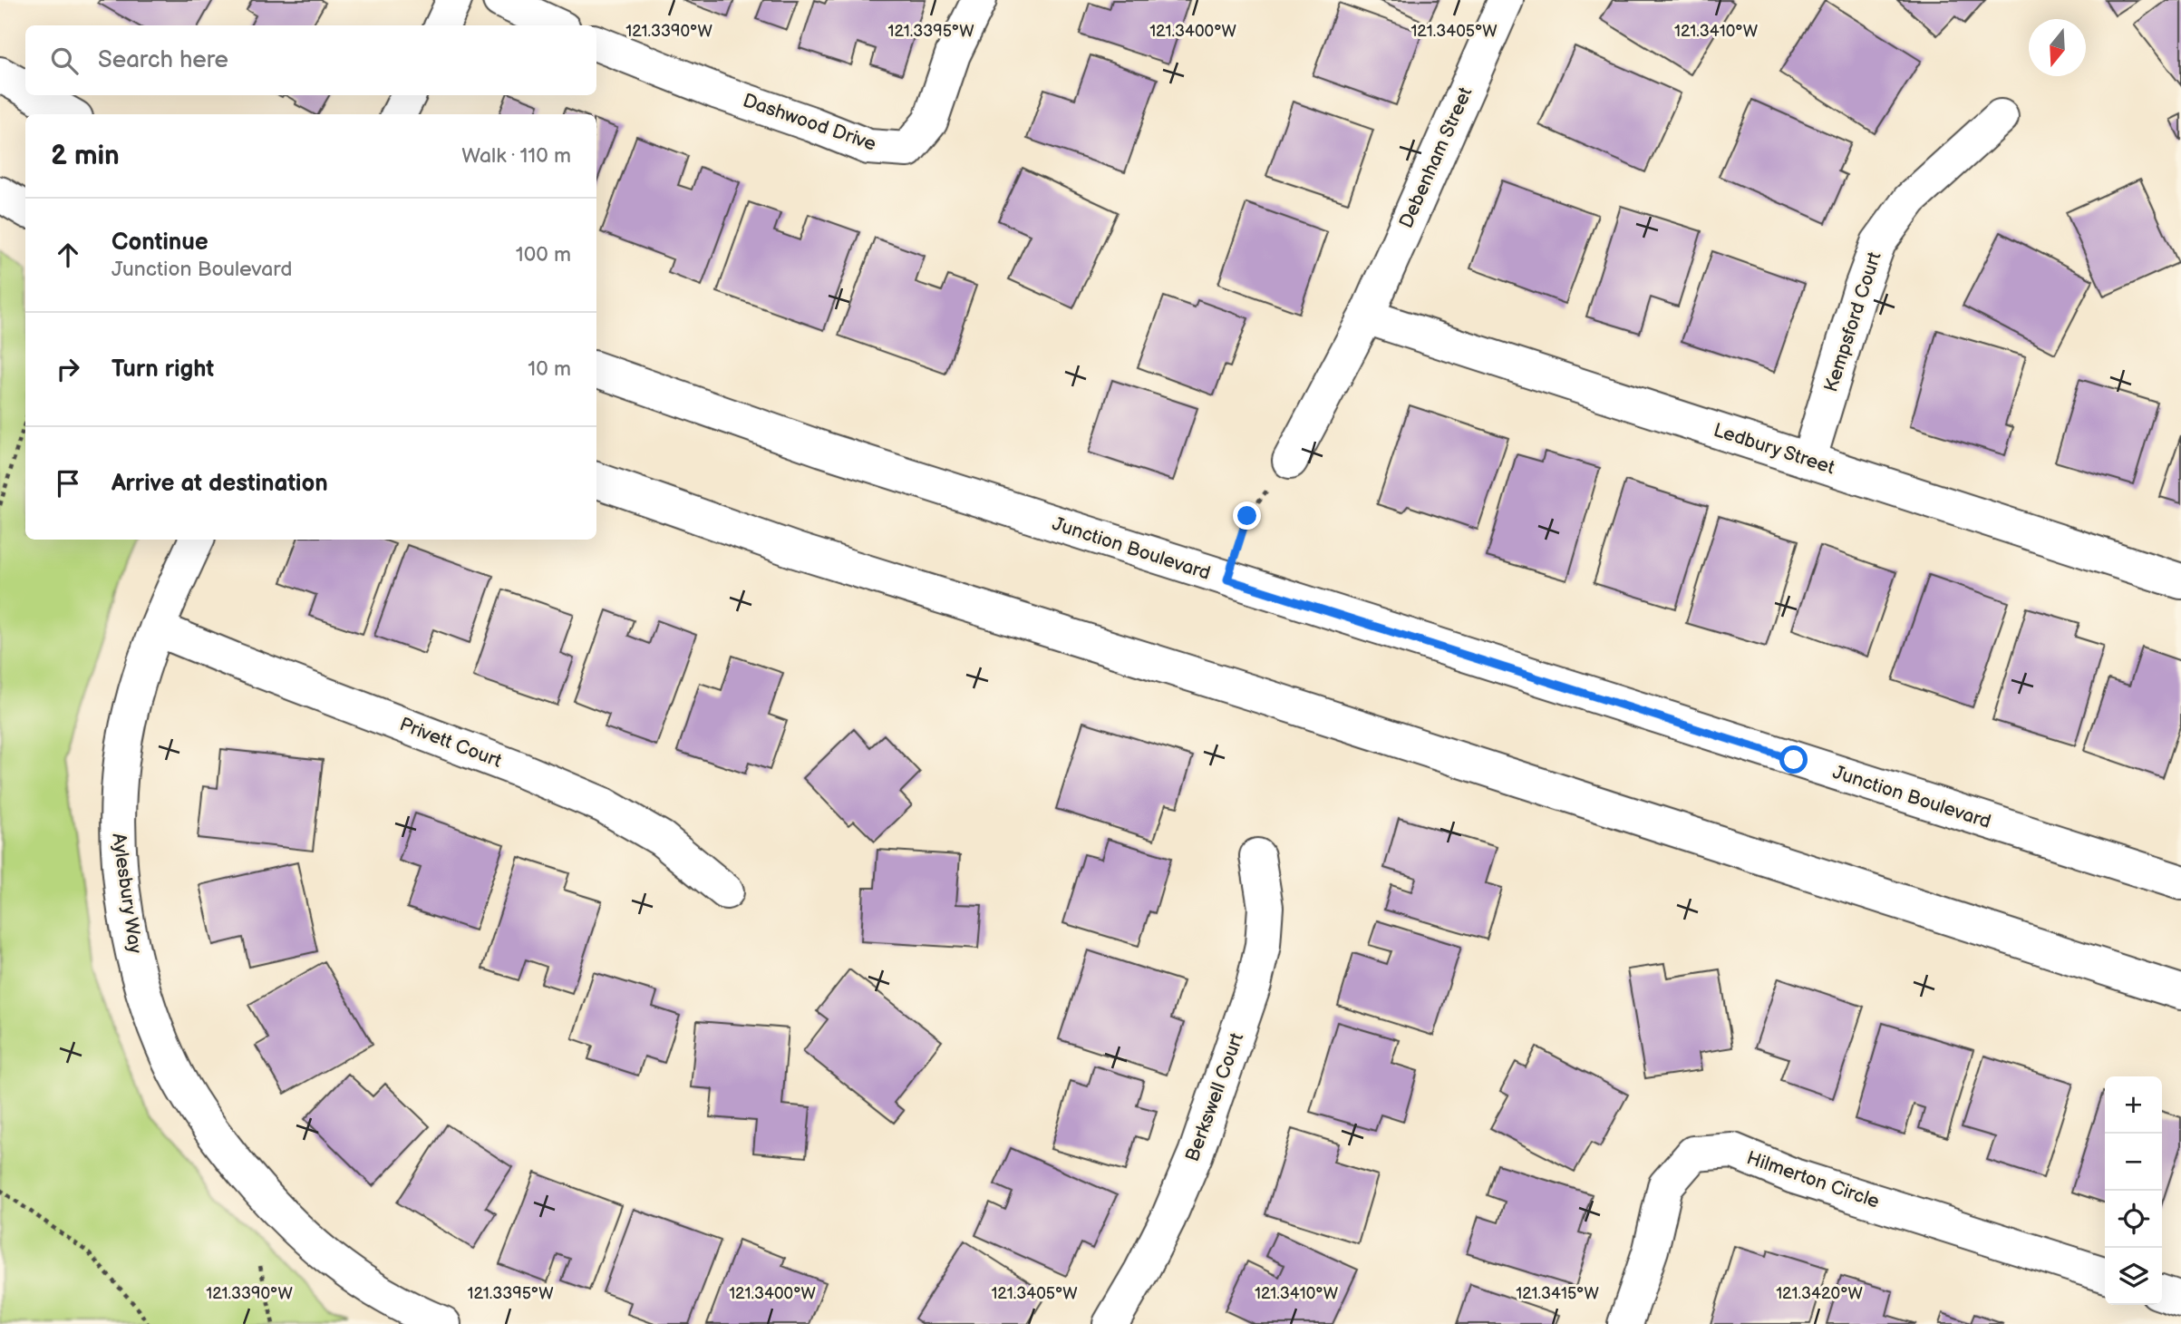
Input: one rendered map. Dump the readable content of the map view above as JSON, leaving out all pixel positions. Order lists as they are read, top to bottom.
{
  "streets": {
    "street": [
      "Dashwood Drive",
      "Debenham Street",
      "Kempsford Court",
      "Ledbury Street",
      "Junction Boulevard",
      "Privett Court",
      "Aylesbury Way",
      "Berkswell Court",
      "Hilmerton Circle"
    ]
  },
  "crossings": [
    ["Debenham Street", "Ledbury Street"],
    ["Kempsford Court", "Ledbury Street"],
    ["Privett Court", "Aylesbury Way"]
  ],
  "north": "bottom",
  "page": {
    "search": "Search here",
    "heading": ["2 min", "Walk · 110 m"],
    "list": [
      ["Continue", "Junction Boulevard", "100 m"],
      ["Turn right", "10 m"],
      "Arrive at destination"
    ],
    "map_buttons": ["+", "−"]
  },
  "coordinates": [
    "121.3390°W",
    "121.3395°W",
    "121.3400°W",
    "121.3405°W",
    "121.3410°W",
    "121.3415°W",
    "121.3420°W"
  ]
}
